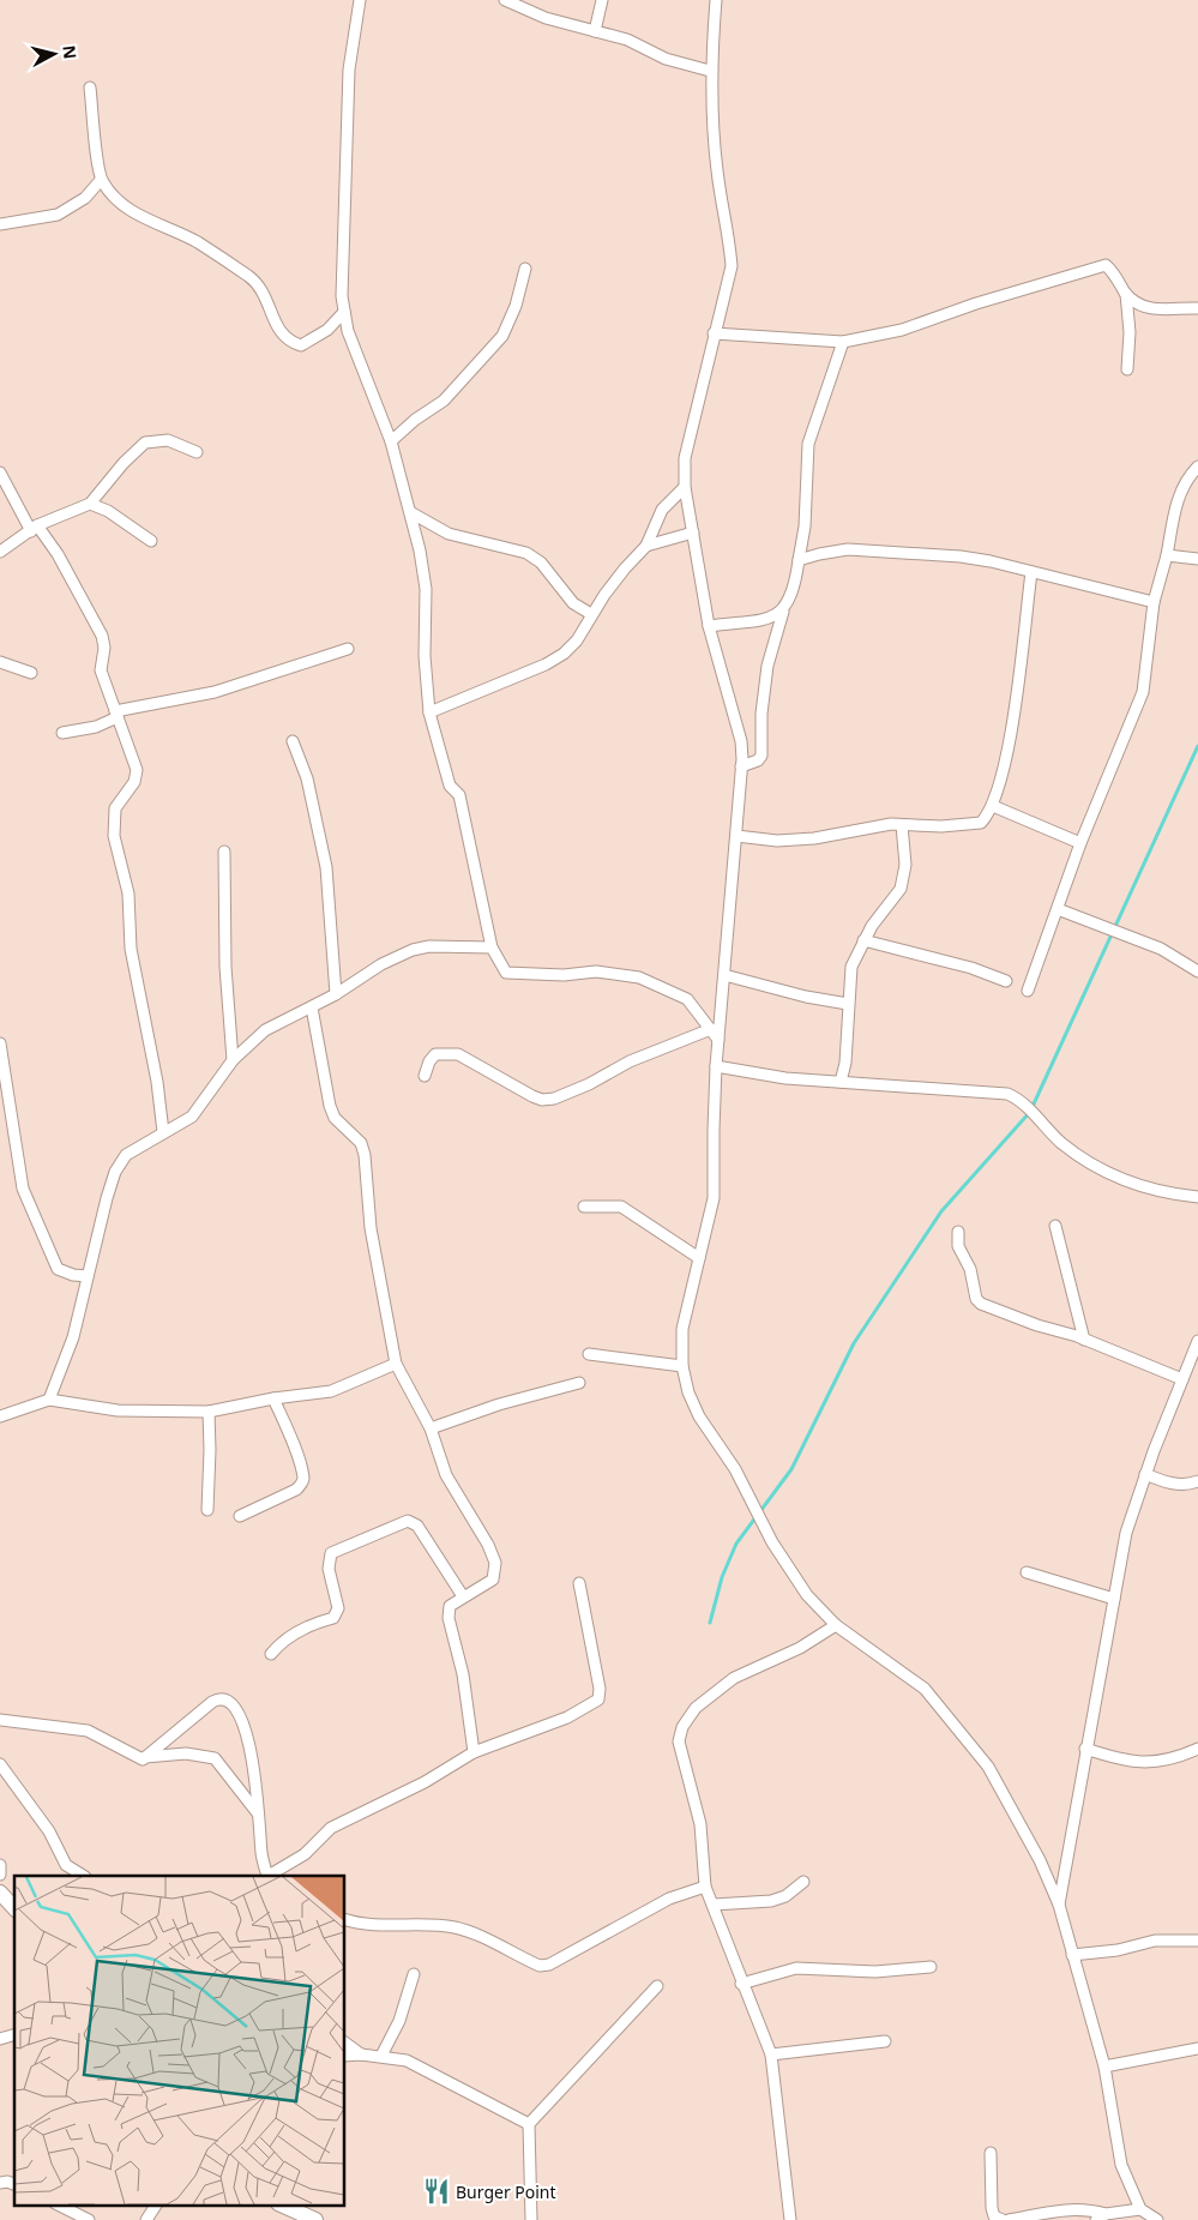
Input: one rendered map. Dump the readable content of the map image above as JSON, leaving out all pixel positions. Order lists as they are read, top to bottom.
{
  "places": {
    "restaurant": ["Burger Point"]
  },
  "north": "right"
}
